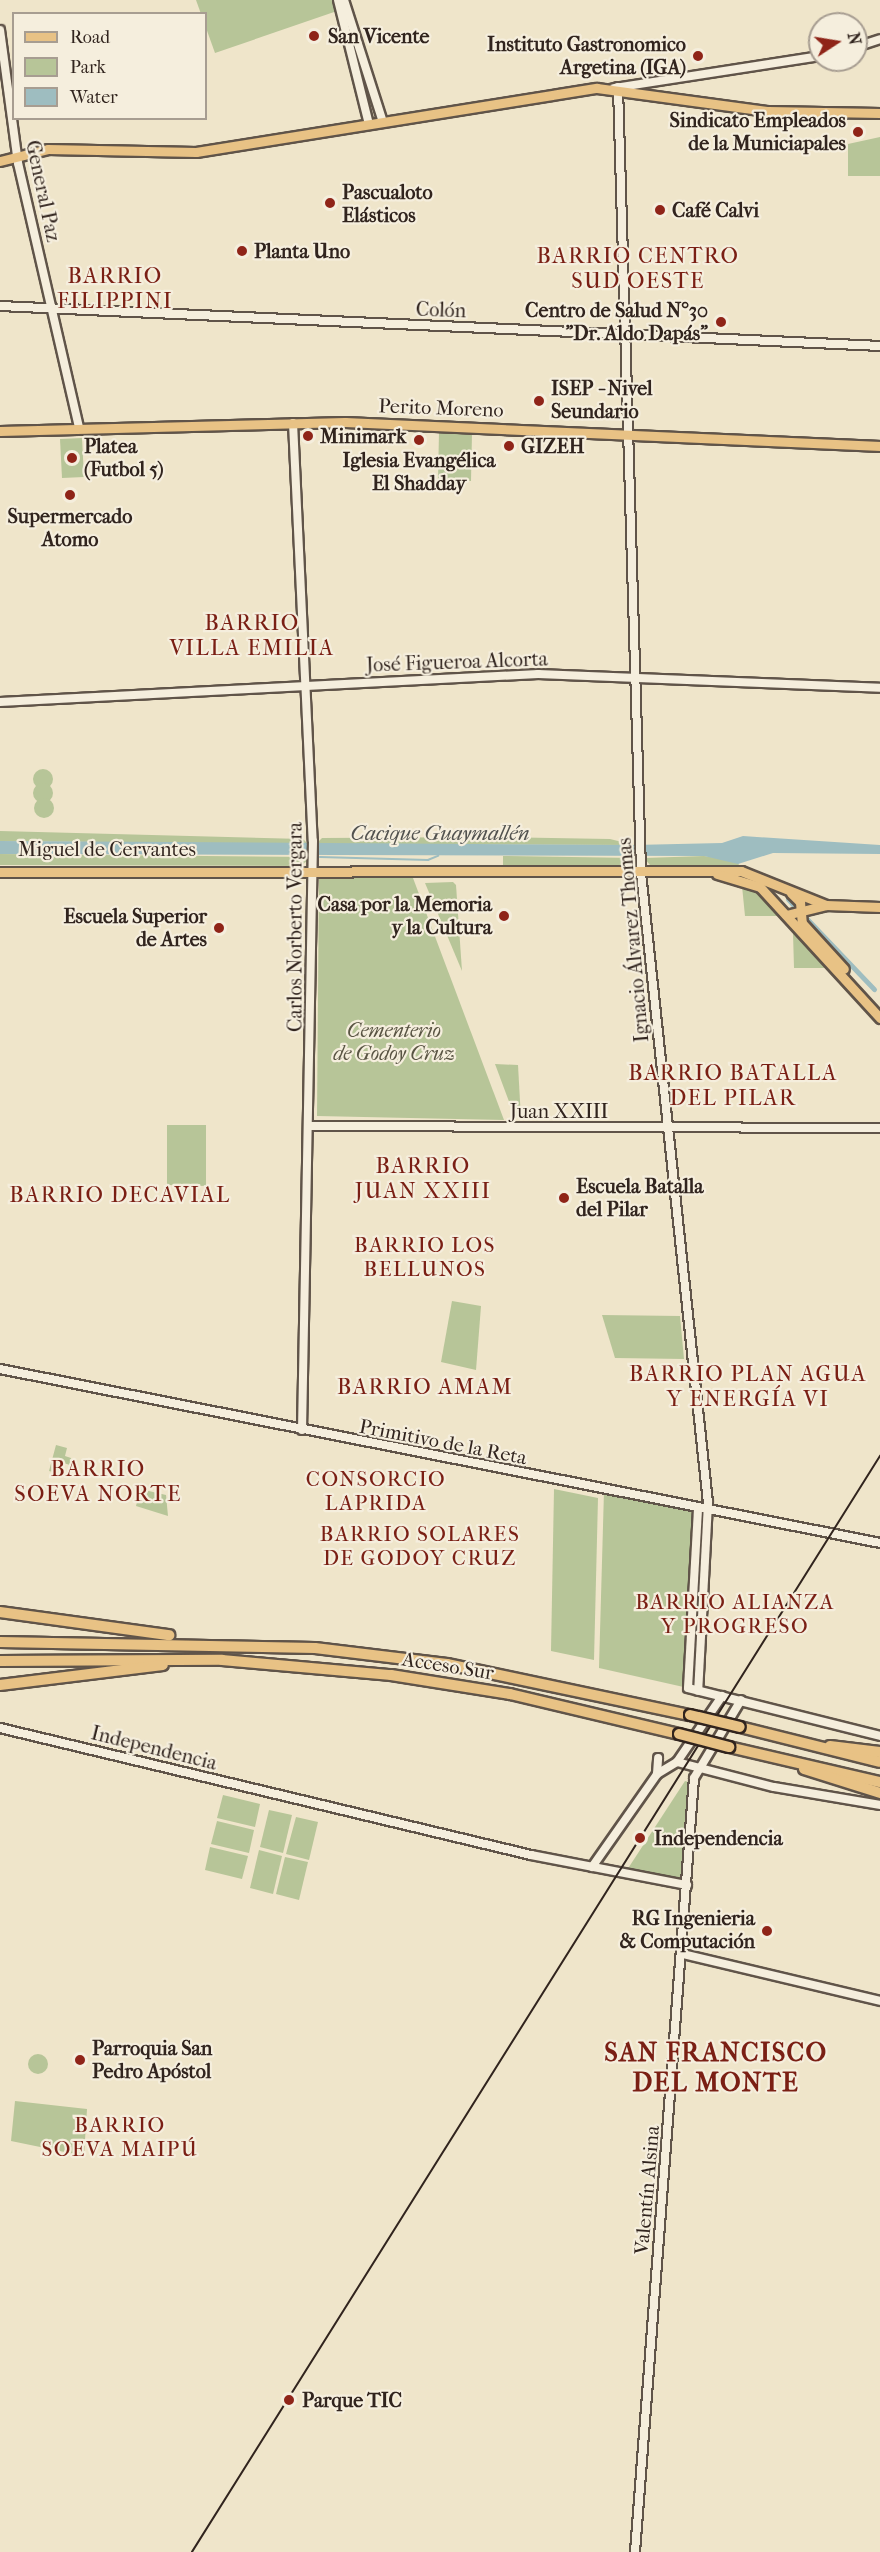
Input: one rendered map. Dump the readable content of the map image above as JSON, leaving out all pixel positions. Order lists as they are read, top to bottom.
{
  "streets": {
    "highway": ["Acceso Sur"],
    "main road": ["Perito Moreno", "Miguel de Cervantes"],
    "street": [
      "General Paz",
      "Colón",
      "José Figueroa Alcorta",
      "Carlos Norberto Vergara",
      "Ignacio Álvarez Thomas",
      "Juan XXIII",
      "Primitivo de la Reta",
      "Independencia",
      "Valentín Alsina"
    ]
  },
  "crossings": [
    ["General Paz", "Colón"],
    ["General Paz", "Perito Moreno"],
    ["Colón", "Ignacio Álvarez Thomas"],
    ["Perito Moreno", "Carlos Norberto Vergara"],
    ["Perito Moreno", "Ignacio Álvarez Thomas"],
    ["José Figueroa Alcorta", "Carlos Norberto Vergara"],
    ["José Figueroa Alcorta", "Ignacio Álvarez Thomas"],
    ["Miguel de Cervantes", "Carlos Norberto Vergara"],
    ["Miguel de Cervantes", "Ignacio Álvarez Thomas"],
    ["Carlos Norberto Vergara", "Juan XXIII"],
    ["Carlos Norberto Vergara", "Primitivo de la Reta"],
    ["Ignacio Álvarez Thomas", "Juan XXIII"],
    ["Ignacio Álvarez Thomas", "Primitivo de la Reta"],
    ["Independencia", "Valentín Alsina"]
  ],
  "districts": [
    "BARRIO CENTRO SUD OESTE",
    "BARRIO FILIPPINI",
    "BARRIO VILLA EMILIA",
    "BARRIO BATALLA DEL PILAR",
    "BARRIO JUAN XXIII",
    "BARRIO DECAVIAL",
    "BARRIO LOS BELLUNOS",
    "BARRIO PLAN AGUA Y ENERGÍA VI",
    "BARRIO AMAM",
    "BARRIO SOEVA NORTE",
    "CONSORCIO LAPRIDA",
    "BARRIO SOLARES DE GODOY CRUZ",
    "BARRIO ALIANZA Y PROGRESO",
    "SAN FRANCISCO DEL MONTE",
    "BARRIO SOEVA MAIPÚ"
  ],
  "water": ["Cacique Guaymallén"],
  "parks": ["Cementerio de Godoy Cruz"],
  "places": [
    "San Vicente",
    "Instituto Gastronomico Argetina (IGA)",
    "Sindicato Empleados de la Municiapales",
    "Pascualoto Elásticos",
    "Café Calvi",
    "Planta Uno",
    "Centro de Salud N°30 \"Dr. Aldo Dapás\"",
    "ISEP - Nivel Seundario",
    "Minimark",
    "Iglesia Evangélica El Shadday",
    "GIZEH",
    "Platea (Futbol 5)",
    "Supermercado Atomo",
    "Casa por la Memoria y la Cultura",
    "Escuela Superior de Artes",
    "Escuela Batalla del Pilar",
    "Independencia",
    "RG Ingenieria & Computación",
    "Parroquia San Pedro Apóstol",
    "Parque TIC"
  ],
  "legend": ["Road", "Park", "Water"],
  "north": "right"
}
